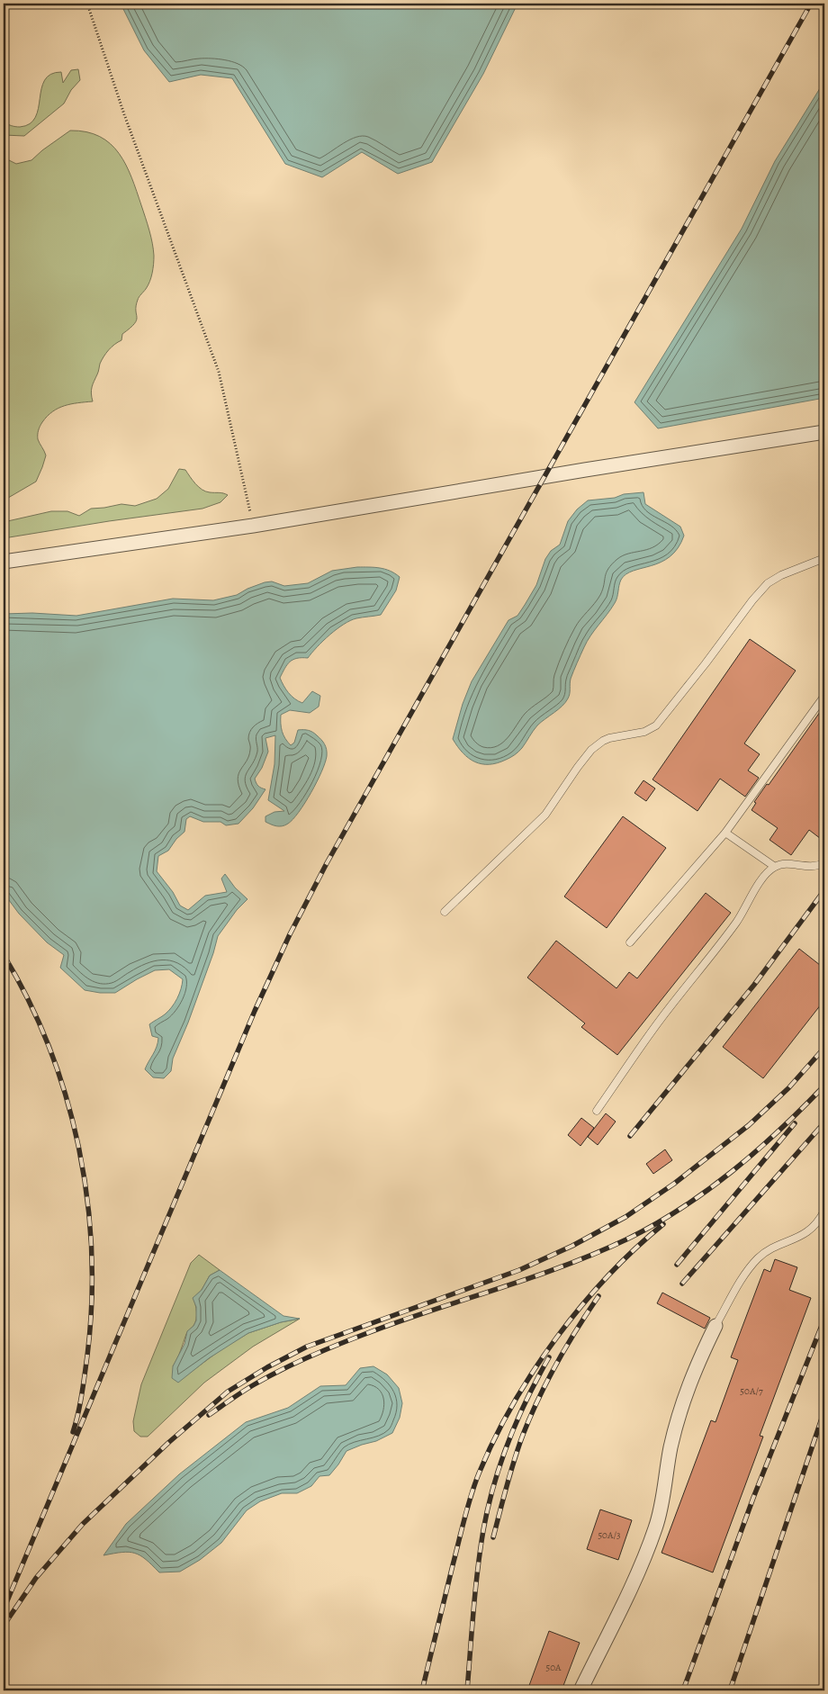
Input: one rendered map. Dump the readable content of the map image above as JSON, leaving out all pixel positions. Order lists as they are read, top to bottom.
{
  "house_numbers": ["50А/7", "50А/3", "50А"]
}
